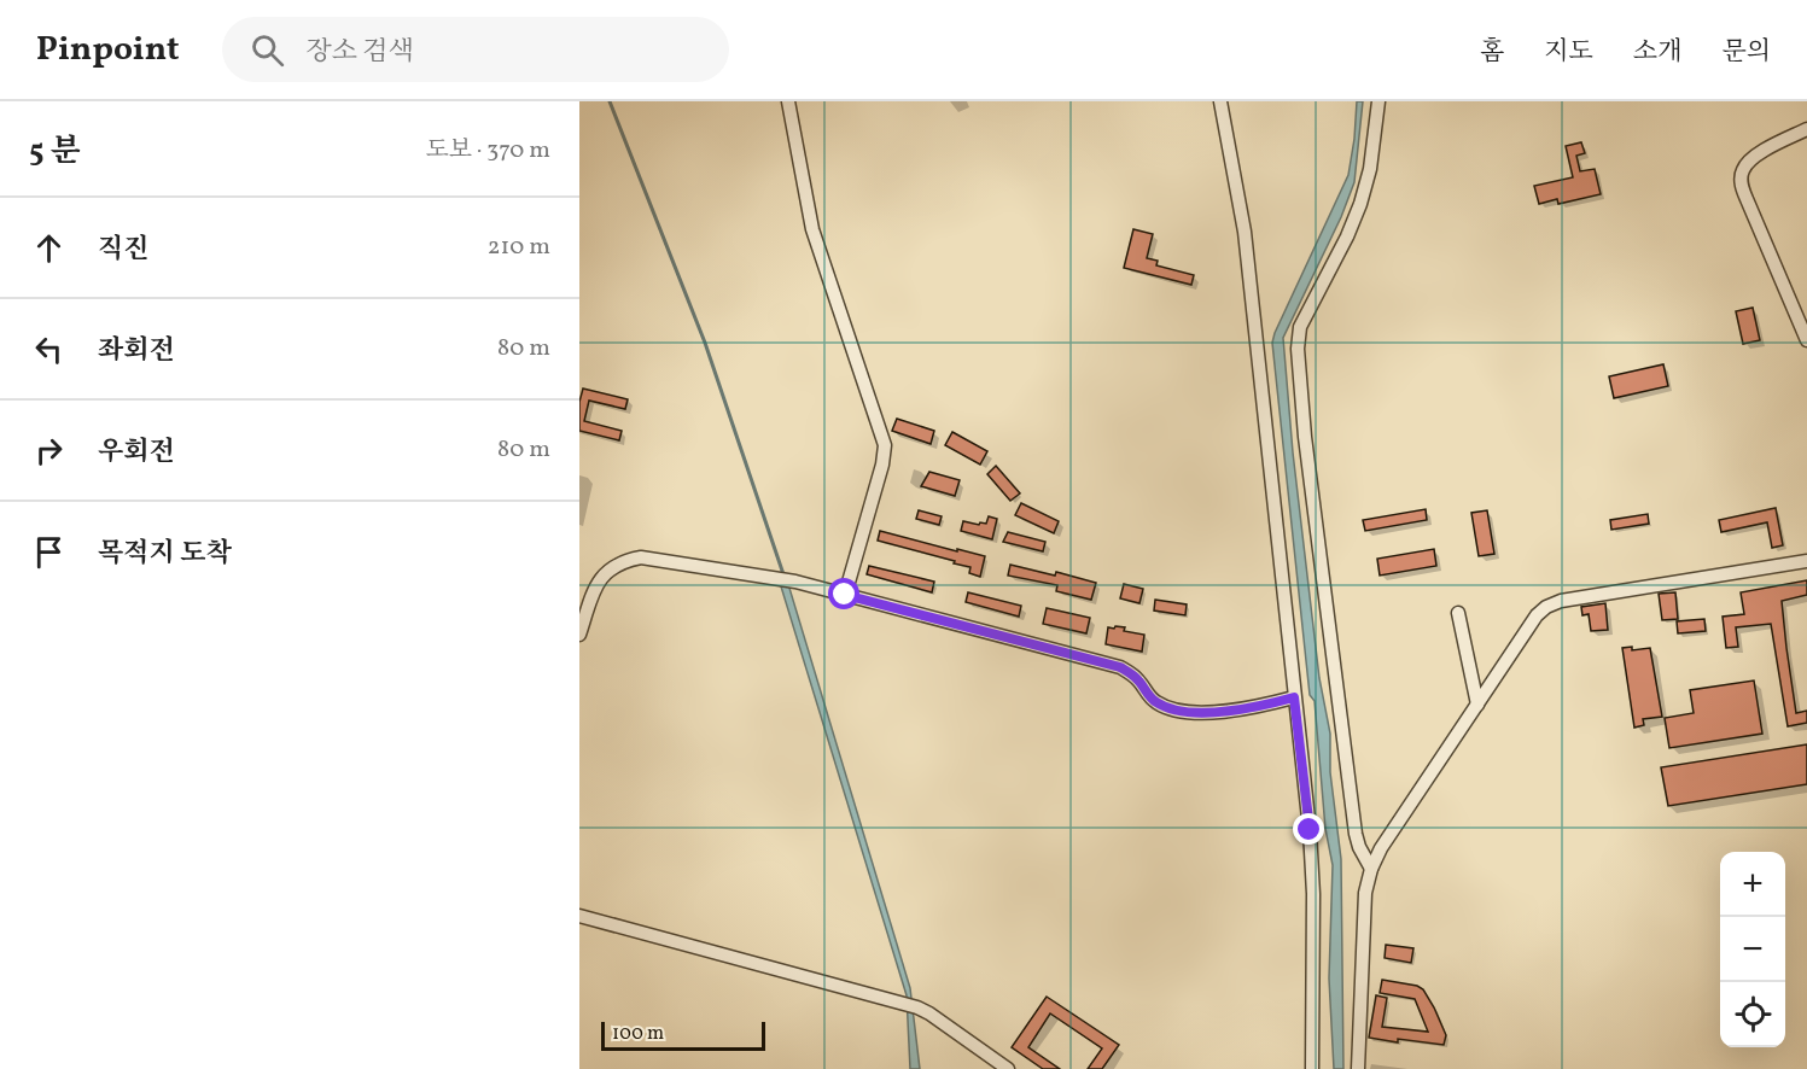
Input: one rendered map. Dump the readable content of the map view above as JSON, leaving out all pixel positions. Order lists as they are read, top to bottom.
{
  "scale_bar": "100 m",
  "page": {
    "header": "Pinpoint",
    "search": "장소 검색",
    "nav": [
      "홈",
      "지도",
      "소개",
      "문의"
    ],
    "heading": ["5 분", "도보 · 370 m"],
    "list": [
      ["직진", "210 m"],
      ["좌회전", "80 m"],
      ["우회전", "80 m"],
      "목적지 도착"
    ],
    "map_buttons": ["+", "−"],
    "scale": "100 m"
  }
}
